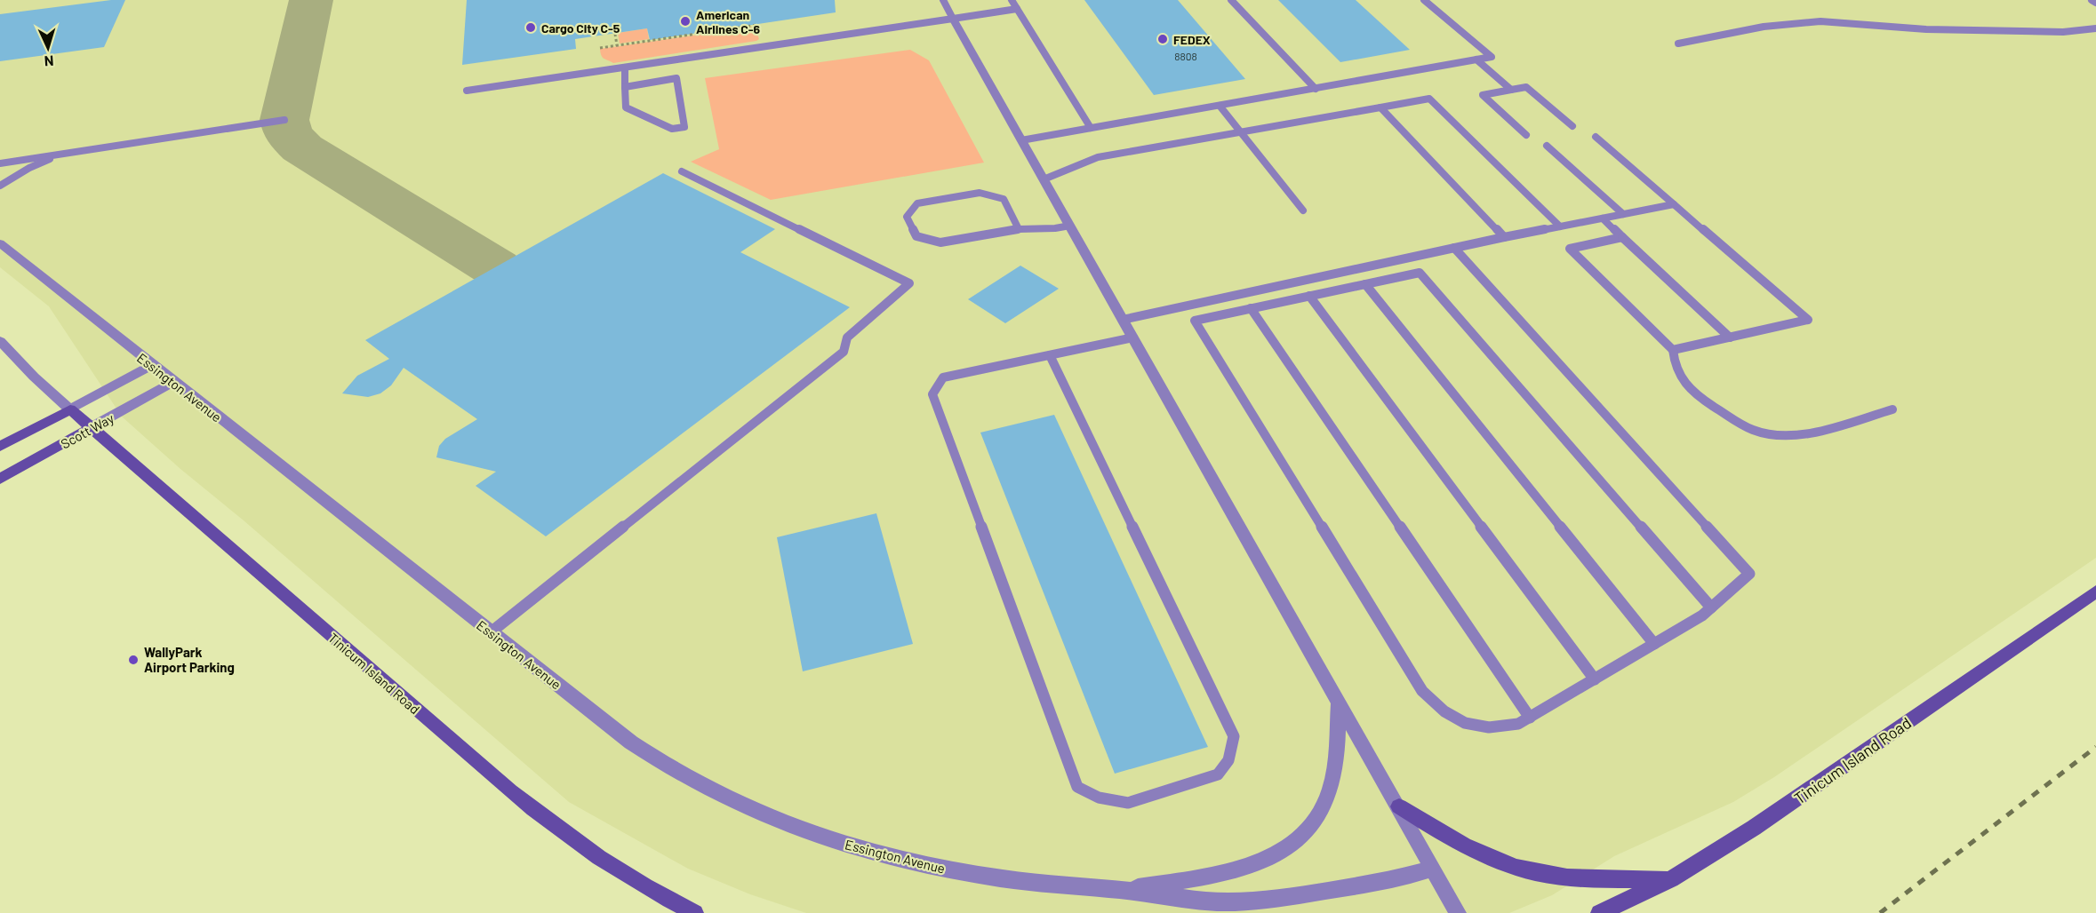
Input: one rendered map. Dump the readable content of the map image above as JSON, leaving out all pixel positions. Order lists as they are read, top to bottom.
{
  "streets": {
    "street": ["Essington Avenue", "Scott Way", "Tinicum Island Road"]
  },
  "crossings": [
    ["Essington Avenue", "Scott Way"],
    ["Scott Way", "Tinicum Island Road"]
  ],
  "places": [
    "American Airlines C-6",
    "Cargo City C-5",
    "FEDEX",
    "WallyPark Airport Parking"
  ],
  "house_numbers": ["8808"],
  "north": "bottom"
}
